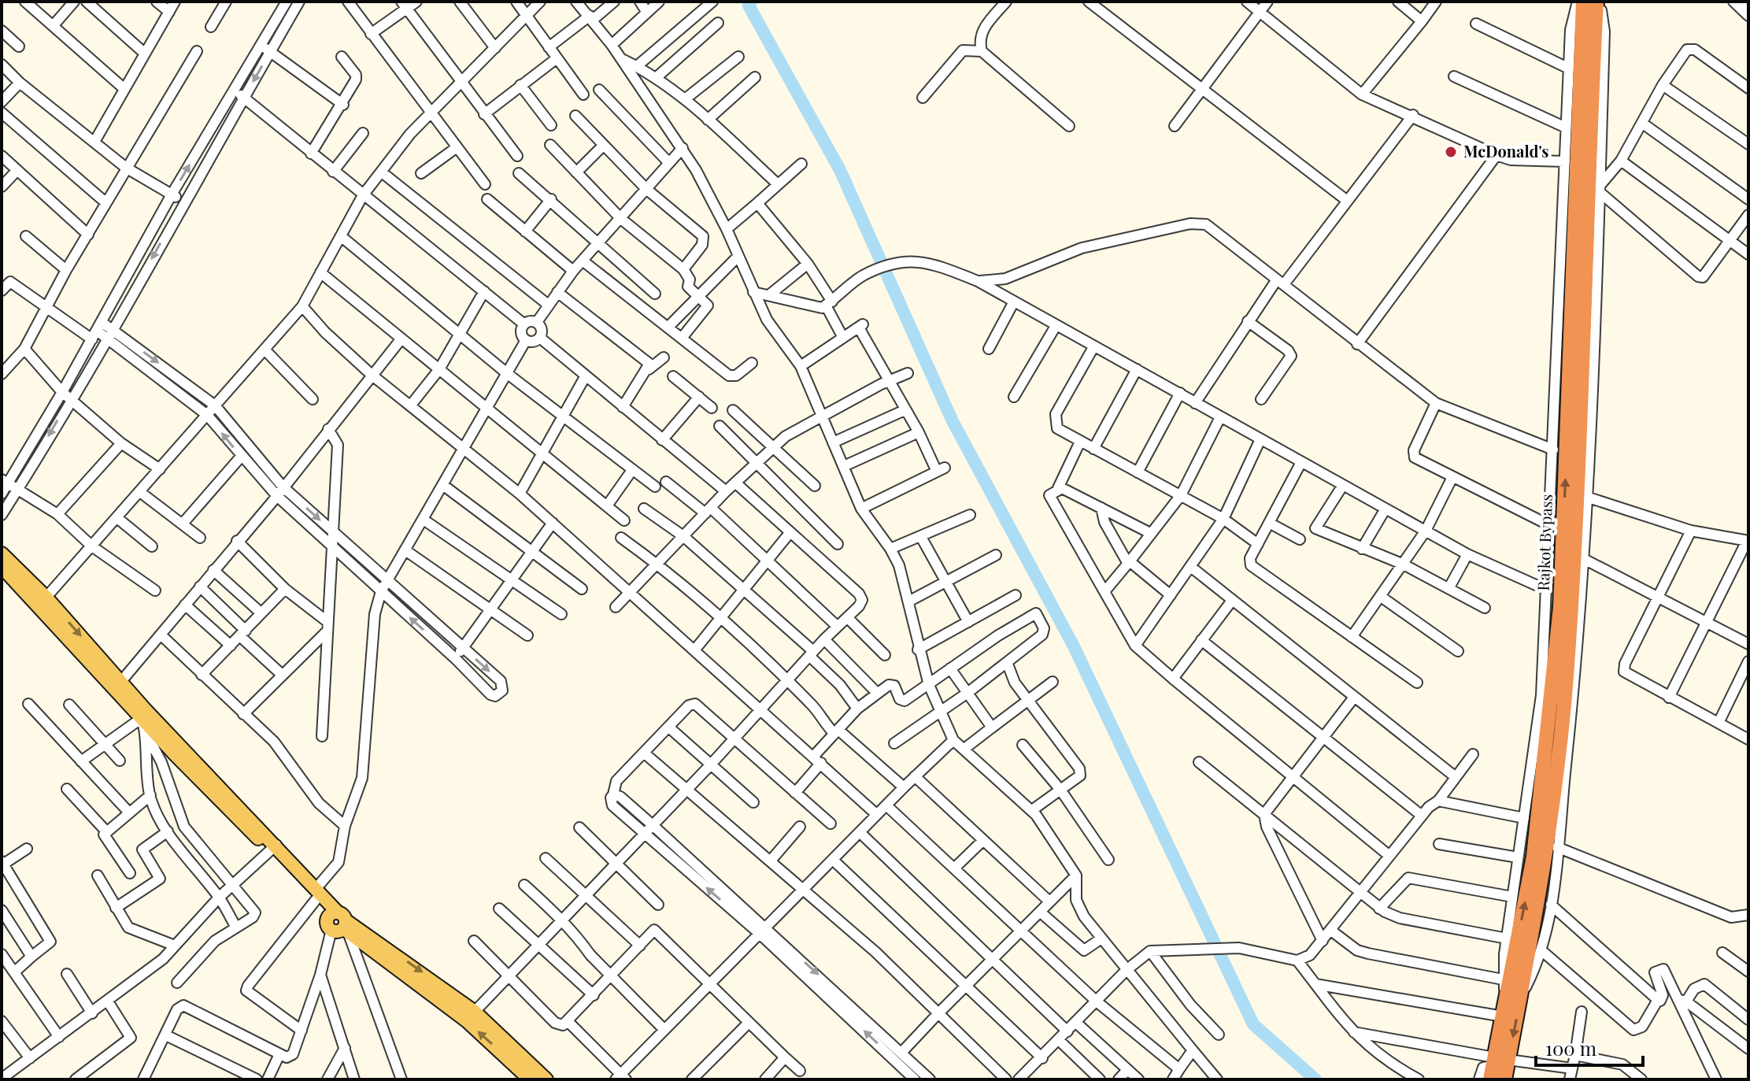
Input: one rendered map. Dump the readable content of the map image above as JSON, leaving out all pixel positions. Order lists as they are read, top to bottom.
{
  "streets": {
    "highway": ["Rajkot Bypass"]
  },
  "places": ["McDonald's"],
  "scale_bar": "100 m"
}
